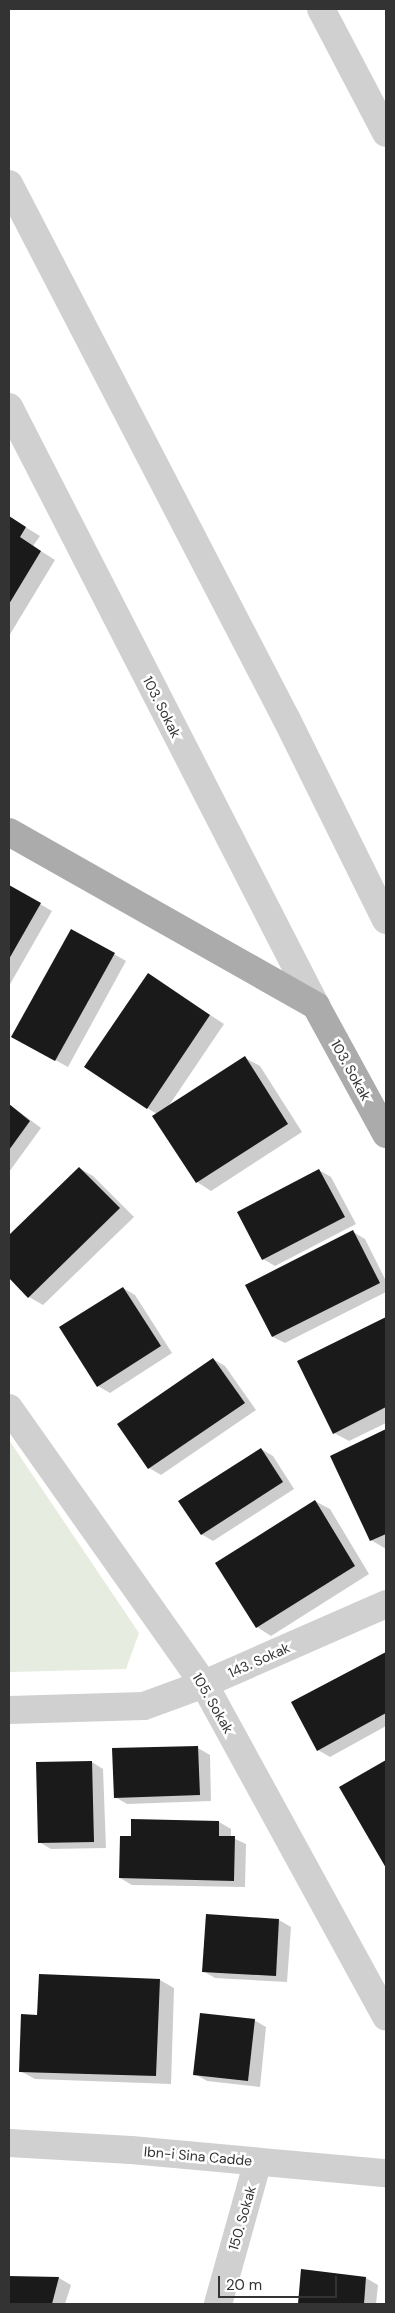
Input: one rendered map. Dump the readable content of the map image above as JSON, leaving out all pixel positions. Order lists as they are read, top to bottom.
{
  "streets": {
    "main road": ["103. Sokak"],
    "street": [
      "143. Sokak",
      "105. Sokak",
      "Ibn-i Sina Cadde",
      "150. Sokak"
    ]
  },
  "crossings": [
    ["143. Sokak", "105. Sokak"],
    ["Ibn-i Sina Cadde", "150. Sokak"]
  ],
  "scale_bar": "20 m"
}
